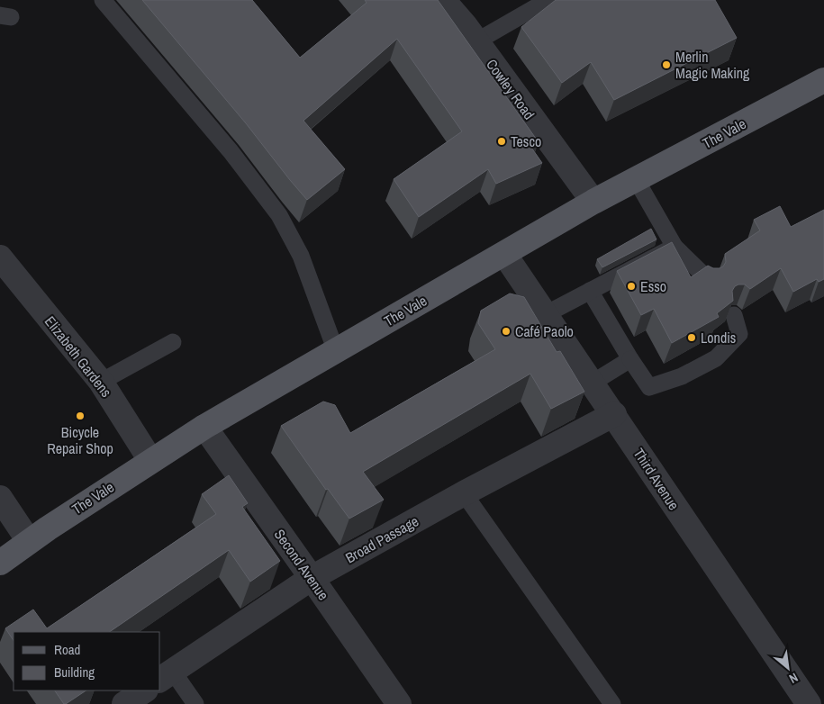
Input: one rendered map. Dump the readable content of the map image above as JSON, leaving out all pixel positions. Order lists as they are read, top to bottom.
{
  "streets": {
    "main road": ["The Vale"],
    "street": [
      "Cowley Road",
      "Elizabeth Gardens",
      "Third Avenue",
      "Broad Passage",
      "Second Avenue"
    ]
  },
  "crossings": [
    ["Cowley Road", "The Vale"],
    ["The Vale", "Elizabeth Gardens"],
    ["The Vale", "Third Avenue"],
    ["The Vale", "Second Avenue"],
    ["Third Avenue", "Broad Passage"],
    ["Broad Passage", "Second Avenue"]
  ],
  "places": [
    "Merlin Magic Making",
    "Tesco",
    "Esso",
    "Café Paolo",
    "Londis",
    "Bicycle Repair Shop"
  ],
  "legend": ["Road", "Building"],
  "north": "bottom right"
}
